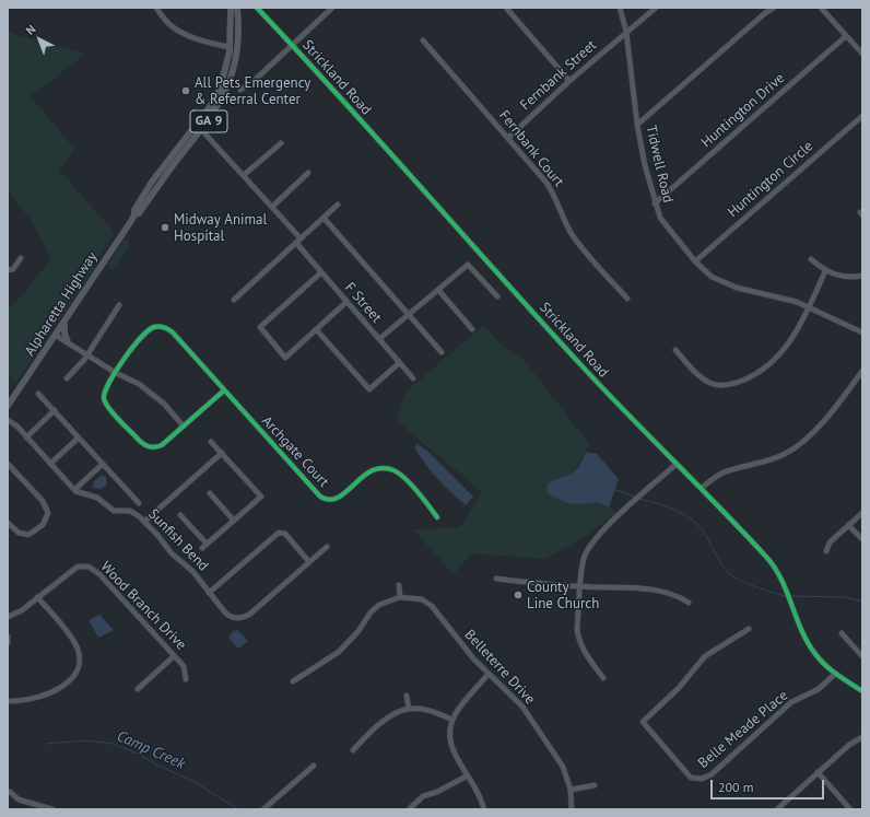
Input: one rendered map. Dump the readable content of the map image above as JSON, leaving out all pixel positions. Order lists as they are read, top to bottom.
{
  "streets": {
    "main road": ["GA 9", "Alpharetta Highway"],
    "street": [
      "Fernbank Street",
      "Strickland Road",
      "Huntington Drive",
      "Fernbank Court",
      "Tidwell Road",
      "Huntington Circle",
      "F Street",
      "Archgate Court",
      "Sunfish Bend",
      "Wood Branch Drive",
      "Belleterre Drive",
      "Belle Meade Place"
    ]
  },
  "crossings": [
    ["Fernbank Street", "Fernbank Court"],
    ["Fernbank Street", "Tidwell Road"],
    ["Strickland Road", "Belle Meade Place"],
    ["Huntington Drive", "Tidwell Road"],
    ["GA 9", "Alpharetta Highway"],
    ["Tidwell Road", "Huntington Circle"]
  ],
  "water": ["Camp Creek"],
  "places": ["All Pets Emergency & Referral Center", "Midway Animal Hospital", "County Line Church"],
  "scale_bar": "200 m",
  "north": "top left"
}
